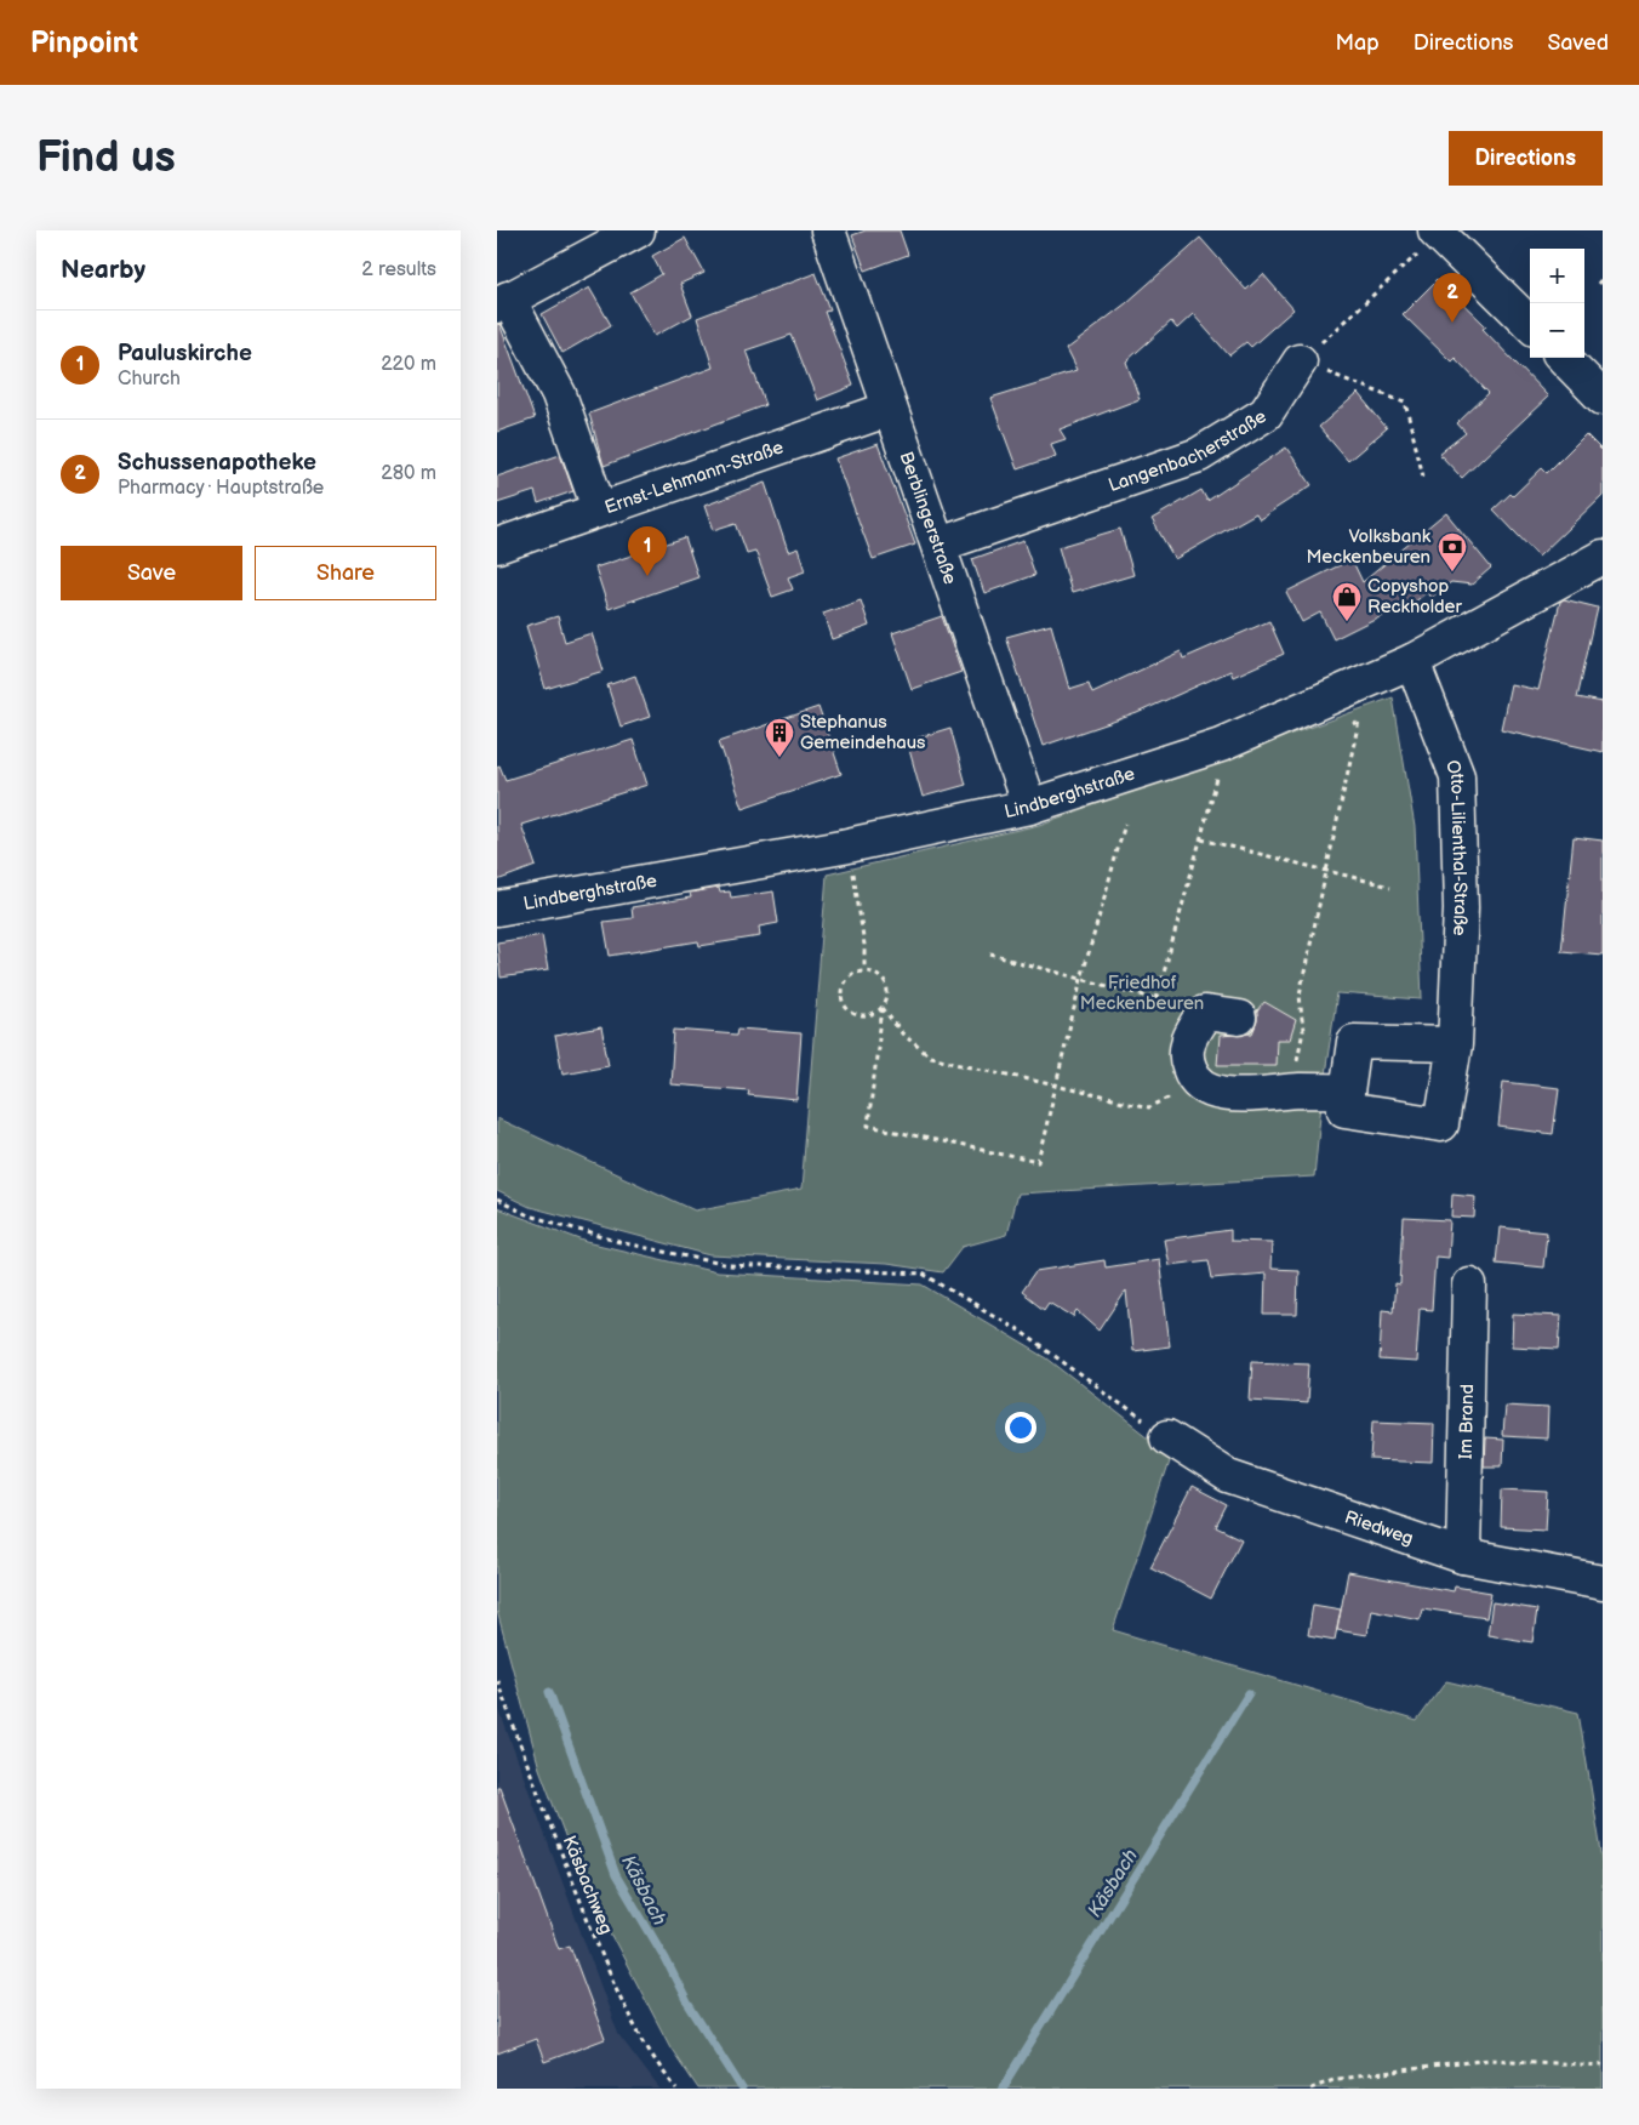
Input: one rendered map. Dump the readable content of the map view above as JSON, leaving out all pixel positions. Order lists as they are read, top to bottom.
{
  "streets": {
    "street": [
      "Langenbacherstraße",
      "Ernst-Lehmann-Straße",
      "Berblingerstraße",
      "Lindberghstraße",
      "Otto-Lilienthal-Straße",
      "Im Brand",
      "Riedweg"
    ],
    "path": ["Käsbachweg"]
  },
  "crossings": [
    ["Langenbacherstraße", "Berblingerstraße"],
    ["Ernst-Lehmann-Straße", "Berblingerstraße"],
    ["Berblingerstraße", "Lindberghstraße"],
    ["Lindberghstraße", "Otto-Lilienthal-Straße"],
    ["Im Brand", "Riedweg"]
  ],
  "water": ["Käsbach"],
  "parks": ["Friedhof Meckenbeuren"],
  "places": {
    "bank": ["Volksbank Meckenbeuren"],
    "shop": ["Copyshop Reckholder"],
    "building": ["Stephanus Gemeindehaus"]
  },
  "page": {
    "header": "Pinpoint",
    "nav": ["Map", "Directions", "Saved"],
    "buttons": [
      "Directions",
      ["Save", "Share"]
    ],
    "title": "Find us",
    "heading": ["Nearby", "2 results"],
    "map_buttons": ["+", "−"],
    "pins": ["2", "1"],
    "list": [
      {
        "mark": "1",
        "name": "Pauluskirche",
        "note": "Church",
        "value": "220 m"
      },
      {
        "mark": "2",
        "name": "Schussenapotheke",
        "note": "Pharmacy · Hauptstraße",
        "value": "280 m"
      }
    ]
  }
}
